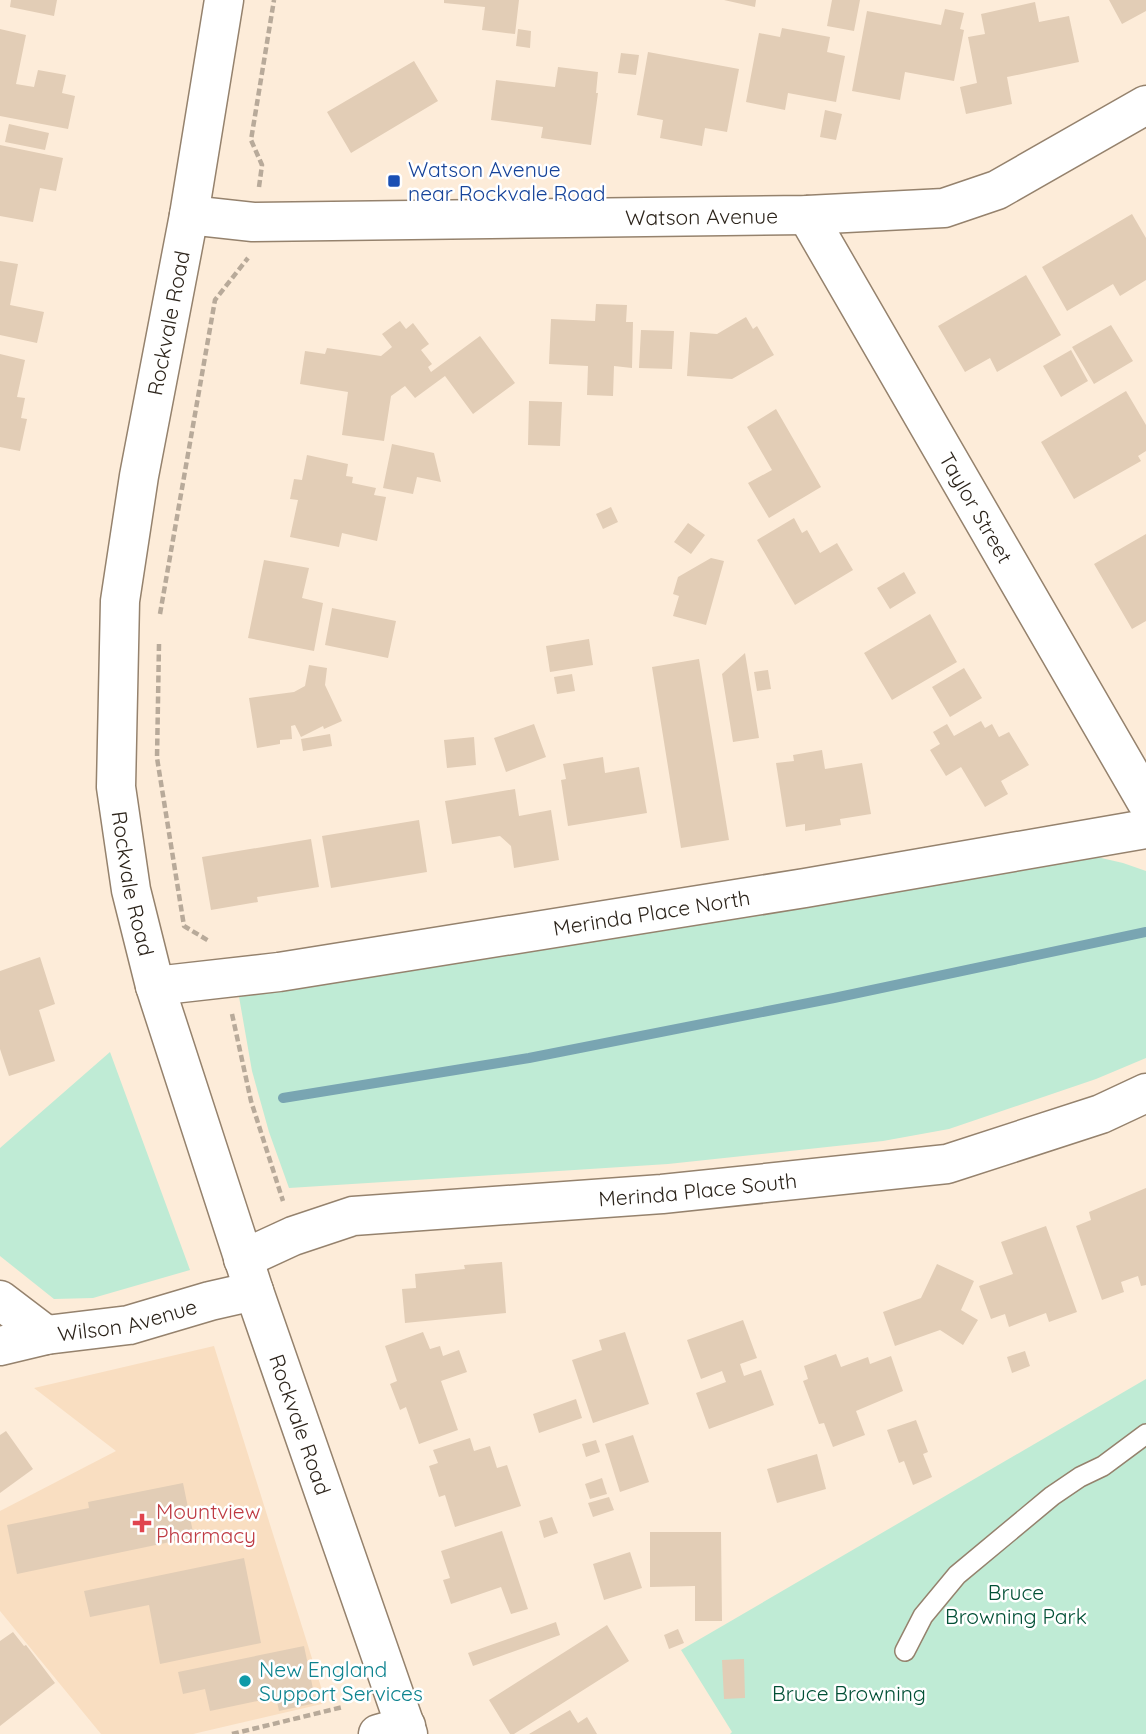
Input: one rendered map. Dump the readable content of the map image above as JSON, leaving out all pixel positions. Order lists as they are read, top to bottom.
{
  "streets": {
    "street": [
      "Watson Avenue",
      "Rockvale Road",
      "Taylor Street",
      "Merinda Place North",
      "Merinda Place South",
      "Wilson Avenue"
    ]
  },
  "crossings": [
    ["Watson Avenue", "Rockvale Road"],
    ["Watson Avenue", "Taylor Street"],
    ["Rockvale Road", "Merinda Place North"],
    ["Rockvale Road", "Merinda Place South"],
    ["Rockvale Road", "Wilson Avenue"],
    ["Merinda Place South", "Wilson Avenue"]
  ],
  "parks": ["Bruce Browning Park", "Bruce Browning"],
  "places": {
    "transit": ["Watson Avenue near Rockvale Road"],
    "health": ["Mountview Pharmacy"],
    "other": ["New England Support Services"]
  }
}
